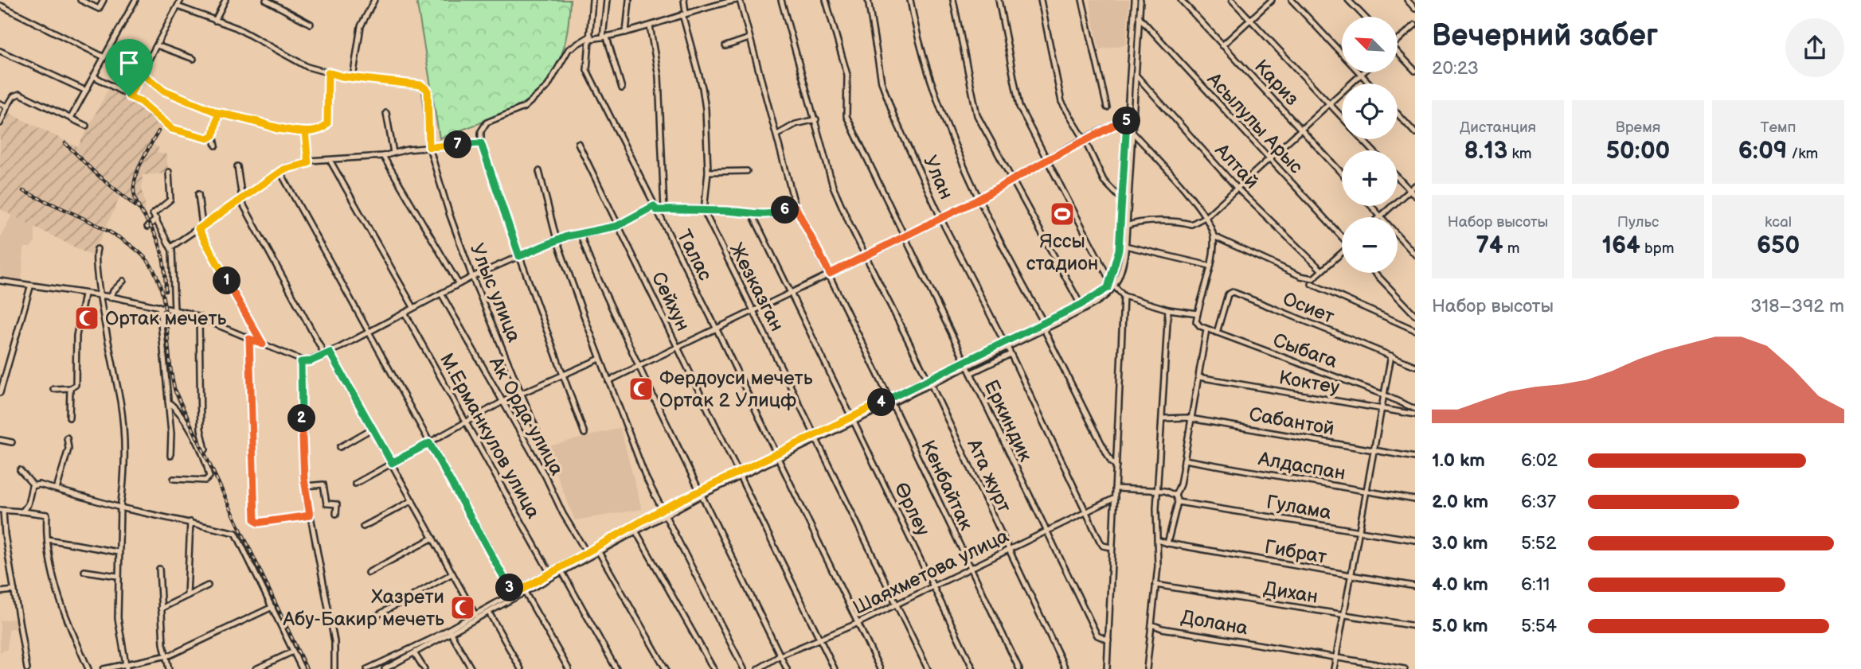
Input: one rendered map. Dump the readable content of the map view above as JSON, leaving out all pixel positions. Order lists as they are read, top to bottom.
{
  "streets": {
    "street": [
      "Кариз",
      "Асылулы Арыс",
      "Алтай",
      "Улан",
      "Талас",
      "Жезказган",
      "Улыс улица",
      "Сейхун",
      "Осиет",
      "Сыбага",
      "Коктеу",
      "Ак Орда улица",
      "Еркиндик",
      "Сабантой",
      "М.Ерманкулов улица",
      "Алдаспан",
      "Ата журт",
      "Кенбайтак",
      "Гулама",
      "Өрлеу",
      "Гибрат",
      "Шаяхметова улица",
      "Дихан",
      "Долана"
    ]
  },
  "crossings": [
    ["Улан", "Шаяхметова улица"],
    ["Талас", "Шаяхметова улица"],
    ["Жезказган", "Шаяхметова улица"],
    ["Осиет", "Сыбага"],
    ["Еркиндик", "Шаяхметова улица"],
    ["Сабантой", "Долана"],
    ["Ата журт", "Шаяхметова улица"],
    ["Кенбайтак", "Шаяхметова улица"],
    ["Өрлеу", "Шаяхметова улица"],
    ["Гибрат", "Долана"],
    ["Дихан", "Долана"]
  ],
  "places": {
    "sports": ["Яссы стадион"],
    "mosque": ["Ортак мечеть", "Фердоуси мечеть Ортак 2 Улицф", "Хазрети Абу-Бакир мечеть"]
  },
  "north": "top left",
  "page": {
    "heading": ["Вечерний забег", "20:23"],
    "map_buttons": ["+", "−"],
    "stats": [
      ["Дистанция", "8.13 km"],
      ["Время", "50:00"],
      ["Темп", "6:09 /km"],
      ["Набор высоты", "74 m"],
      ["Пульс", "164 bpm"],
      ["kcal", "650"]
    ],
    "pins": [
      "5",
      "7",
      "6",
      "1",
      "4",
      "2",
      "3"
    ],
    "chart": ["Набор высоты", "318–392 m"],
    "list": [
      {
        "name": "1.0 km",
        "note": "6:02"
      },
      {
        "name": "2.0 km",
        "note": "6:37"
      },
      {
        "name": "3.0 km",
        "note": "5:52"
      },
      {
        "name": "4.0 km",
        "note": "6:11"
      },
      {
        "name": "5.0 km",
        "note": "5:54"
      }
    ]
  }
}
